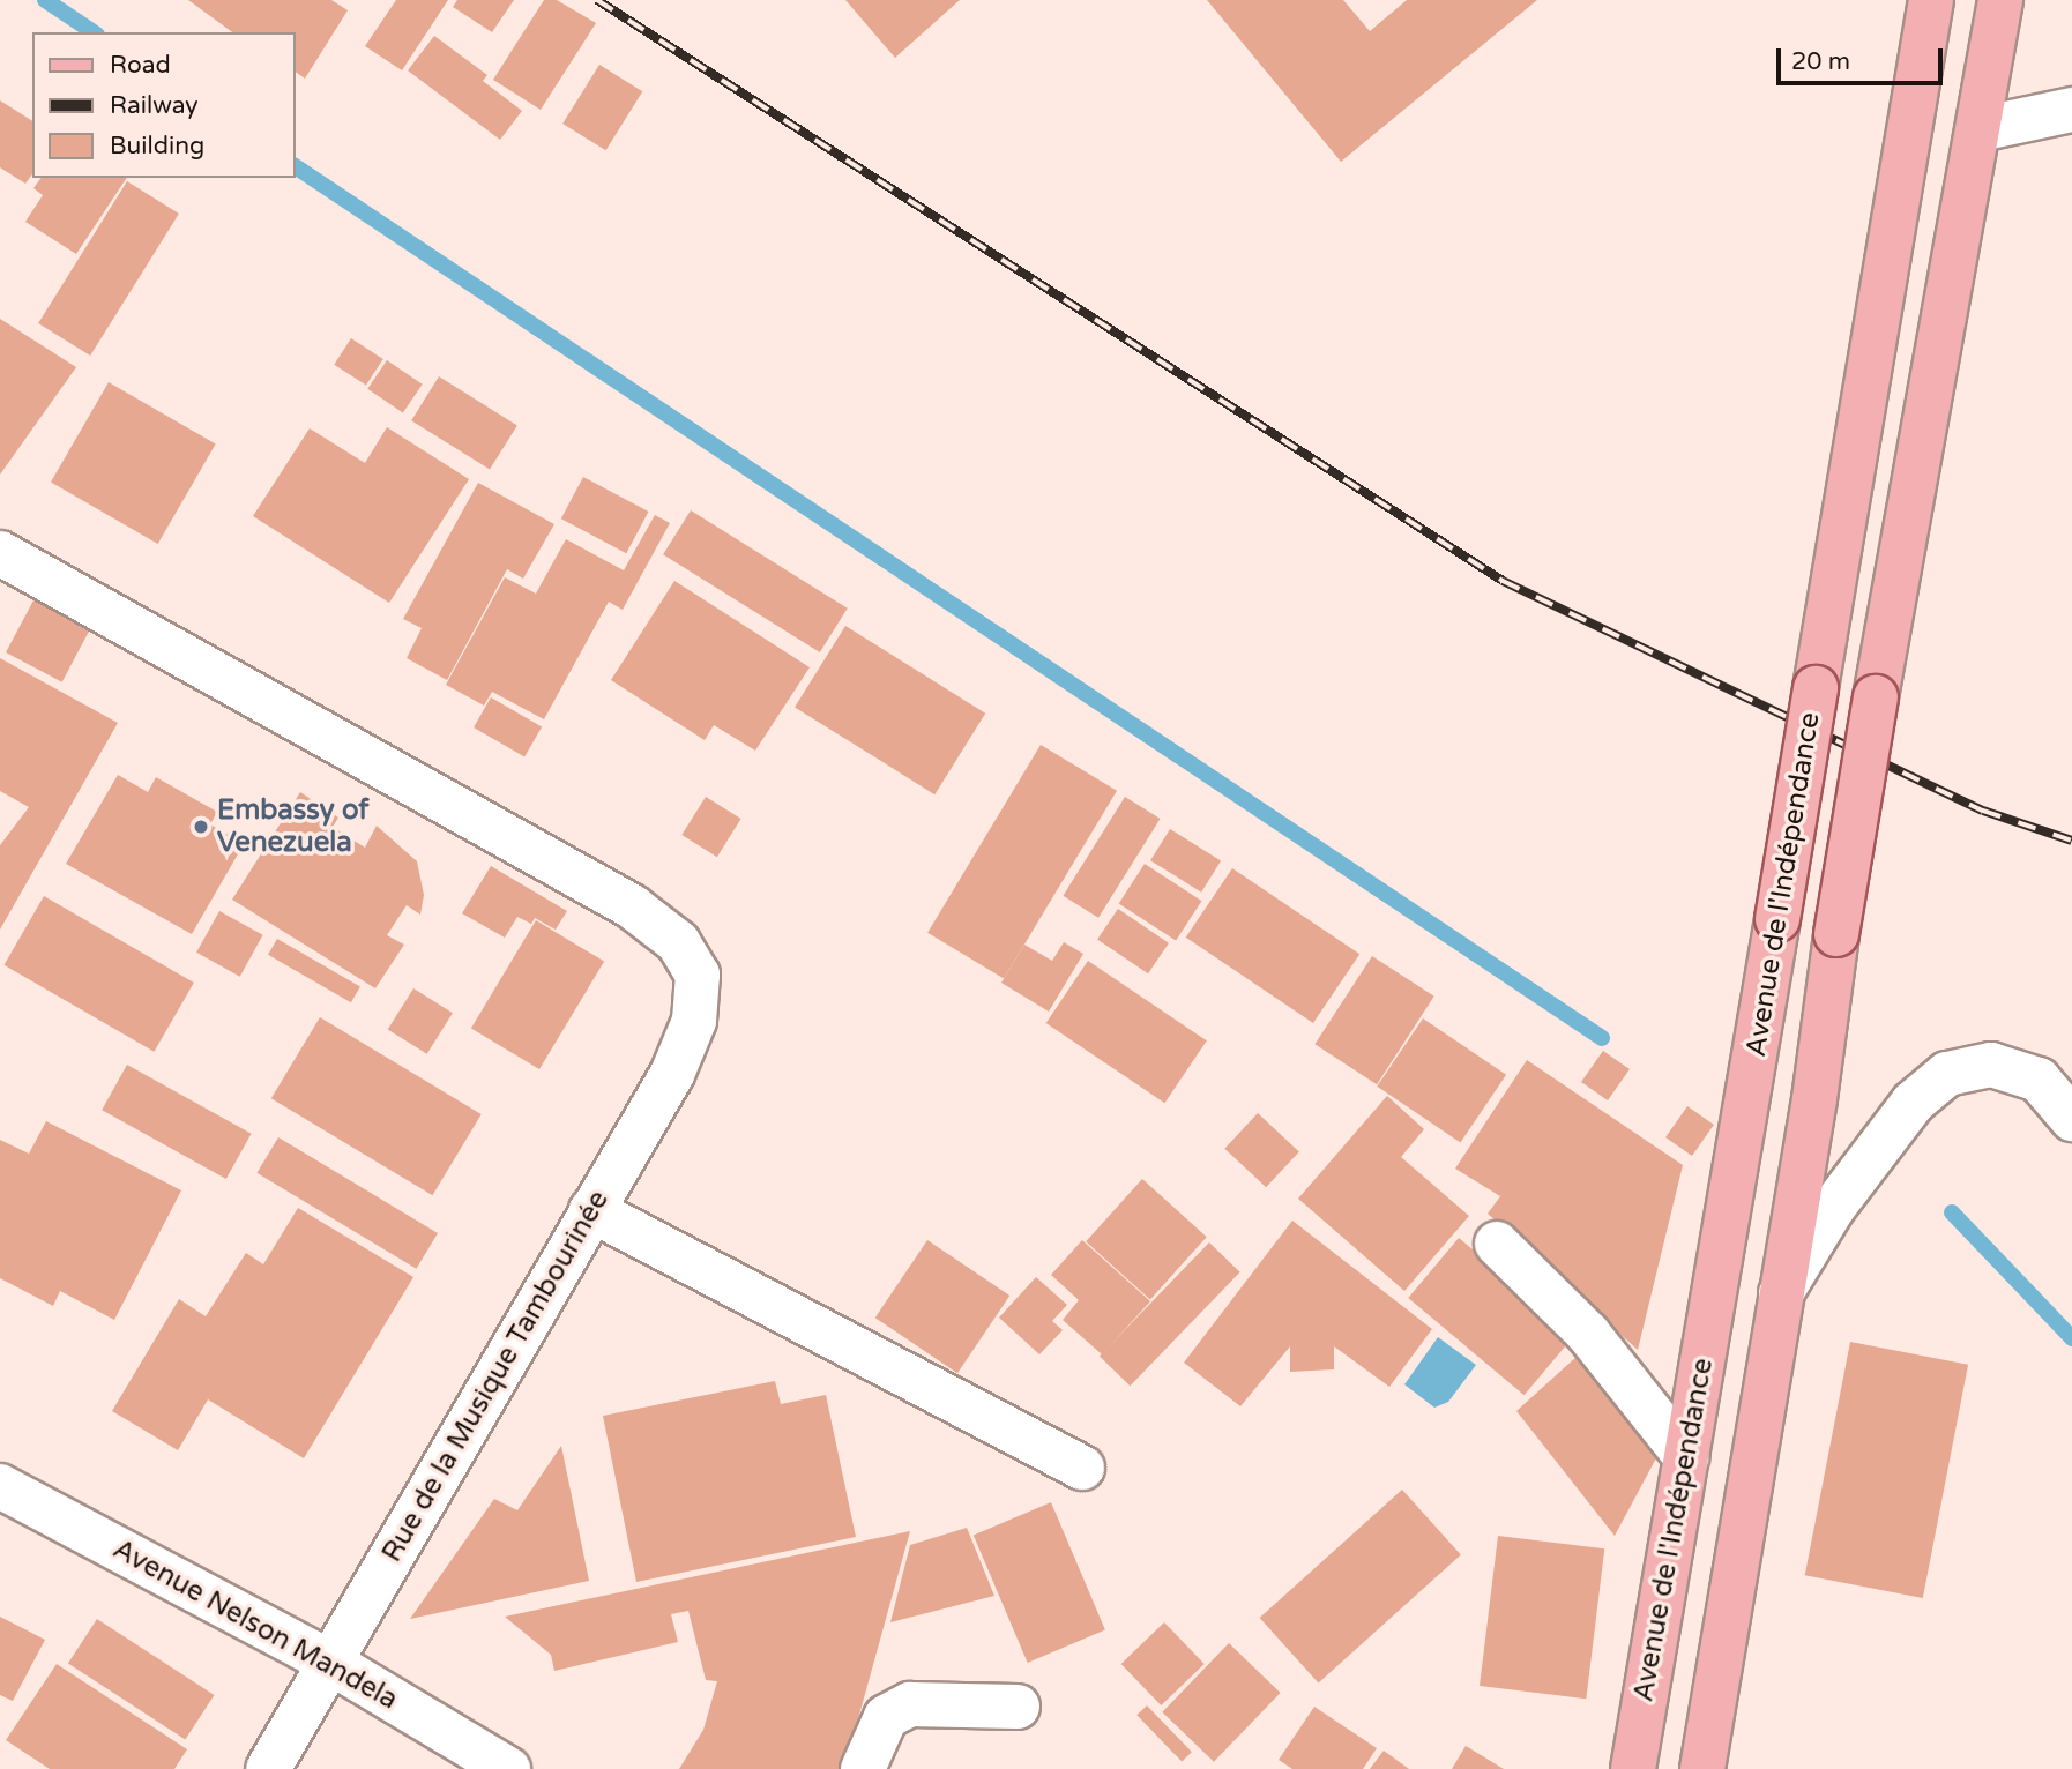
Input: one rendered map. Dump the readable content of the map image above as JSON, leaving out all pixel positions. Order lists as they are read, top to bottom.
{
  "streets": {
    "main road": ["Avenue de l'Indépendance"],
    "street": ["Rue de la Musique Tambourinée", "Avenue Nelson Mandela"]
  },
  "crossings": [
    ["Rue de la Musique Tambourinée", "Avenue Nelson Mandela"]
  ],
  "places": ["Embassy of Venezuela"],
  "legend": ["Road", "Railway", "Building"],
  "scale_bar": "20 m"
}
